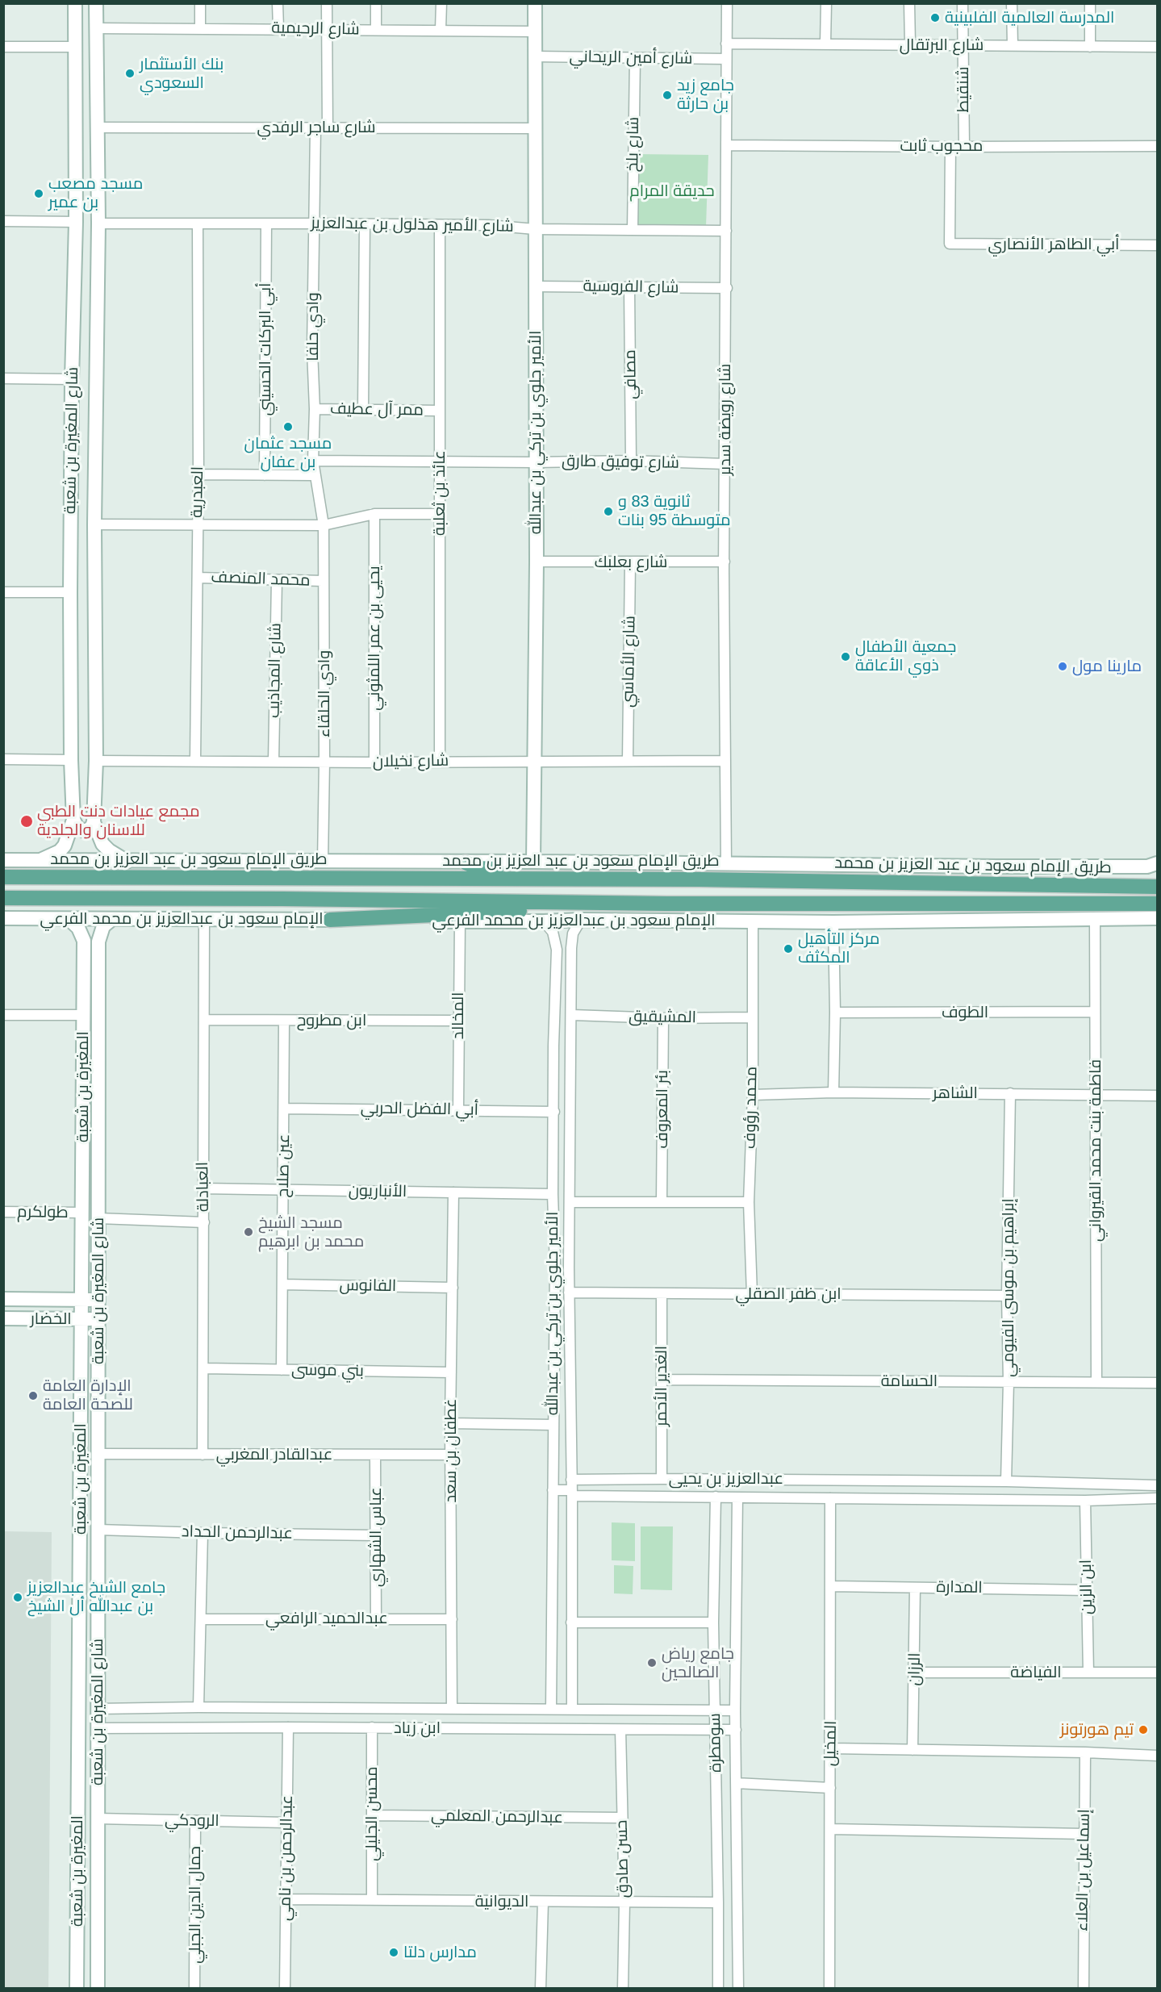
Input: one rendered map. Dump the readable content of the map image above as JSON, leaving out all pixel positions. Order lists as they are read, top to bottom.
{
  "streets": {
    "main road": ["طريق الإمام سعود بن عبد العزيز بن محمد"],
    "street": [
      "شارع الرحيمية",
      "شارع البرتقال",
      "شارع أمين الريحاني",
      "شنقيط",
      "شارع ساجر الرفدي",
      "شارع بلخ",
      "محجوب ثابت",
      "شارع الأمير هذلول بن عبدالعزيز",
      "أبي الطاهر الأنصاري",
      "شارع الفروسية",
      "وادي حلفا",
      "أبي البركات الحسيني",
      "مصافي",
      "ممر آل عطيف",
      "شارع رويضة سدير",
      "الأمير جلوي بن تركي بن عبدالله",
      "شارع المغيرة بن شعبة",
      "شارع توفيق طارق",
      "العبدرية",
      "عائذ بن ثعلبة",
      "شارع بعلبك",
      "محمد المنصف",
      "يحيى بن عمر اللمثوني",
      "شارع الأماسي",
      "شارع المجاذيب",
      "وادي الحلقاء",
      "شارع نخيلان",
      "الإمام سعود بن عبدالعزيز بن محمد الفرعي",
      "الطوف",
      "المخالد",
      "المشيقيق",
      "ابن مطروح",
      "المغيرة بن شعبة",
      "الشاهر",
      "محمد رؤوف",
      "أبي الفضل الحربي",
      "بئر المعروف",
      "فاطمة بنت محمد القيرواني",
      "عين صلاح",
      "العبادلة",
      "الأنباريون",
      "طولكرم",
      "الفانوس",
      "إبراهيم بن موسى الفيومي",
      "ابن ظفر الصقلي",
      "الخضار",
      "بني موسى",
      "الحسامة",
      "الغدير الأحمر",
      "غطفان بن سعد",
      "عبدالقادر المغربي",
      "عبدالعزيز بن يحيى",
      "عبدالرحمن الحداد",
      "عباس الشهاري",
      "ابن الزين",
      "المدارة",
      "عبدالحميد الرافعي",
      "الرزان",
      "الفياضة",
      "ابن زياد",
      "سومطرة",
      "المخيل",
      "محسن الجليلي",
      "عبدالرحمن المعلمي",
      "الرودكي",
      "عبدالرحمن بن نامي",
      "حسن صادق",
      "إسماعيل بن العلاء",
      "الديوانية",
      "جمال الدين الجبلي"
    ]
  },
  "crossings": [
    ["شارع الرحيمية", "الأمير جلوي بن تركي بن عبدالله"],
    ["شارع الرحيمية", "شارع المغيرة بن شعبة"],
    ["شارع البرتقال", "شنقيط"],
    ["شارع البرتقال", "شارع رويضة سدير"],
    ["شارع أمين الريحاني", "شارع بلخ"],
    ["شارع أمين الريحاني", "شارع رويضة سدير"],
    ["شارع أمين الريحاني", "الأمير جلوي بن تركي بن عبدالله"],
    ["شنقيط", "محجوب ثابت"],
    ["شارع ساجر الرفدي", "وادي حلفا"],
    ["شارع ساجر الرفدي", "الأمير جلوي بن تركي بن عبدالله"],
    ["شارع ساجر الرفدي", "شارع المغيرة بن شعبة"],
    ["شارع بلخ", "شارع الأمير هذلول بن عبدالعزيز"],
    ["محجوب ثابت", "أبي الطاهر الأنصاري"],
    ["محجوب ثابت", "شارع رويضة سدير"],
    ["شارع الأمير هذلول بن عبدالعزيز", "وادي حلفا"],
    ["شارع الأمير هذلول بن عبدالعزيز", "أبي البركات الحسيني"],
    ["شارع الأمير هذلول بن عبدالعزيز", "شارع رويضة سدير"],
    ["شارع الأمير هذلول بن عبدالعزيز", "الأمير جلوي بن تركي بن عبدالله"],
    ["شارع الأمير هذلول بن عبدالعزيز", "شارع المغيرة بن شعبة"],
    ["شارع الأمير هذلول بن عبدالعزيز", "العبدرية"],
    ["شارع الأمير هذلول بن عبدالعزيز", "عائذ بن ثعلبة"],
    ["شارع الفروسية", "مصافي"],
    ["شارع الفروسية", "شارع رويضة سدير"],
    ["شارع الفروسية", "الأمير جلوي بن تركي بن عبدالله"],
    ["وادي حلفا", "ممر آل عطيف"],
    ["وادي حلفا", "شارع توفيق طارق"],
    ["وادي حلفا", "وادي الحلقاء"],
    ["مصافي", "شارع توفيق طارق"],
    ["ممر آل عطيف", "عائذ بن ثعلبة"],
    ["شارع رويضة سدير", "شارع توفيق طارق"],
    ["شارع رويضة سدير", "شارع بعلبك"],
    ["شارع رويضة سدير", "شارع نخيلان"],
    ["الأمير جلوي بن تركي بن عبدالله", "شارع توفيق طارق"],
    ["الأمير جلوي بن تركي بن عبدالله", "شارع بعلبك"],
    ["الأمير جلوي بن تركي بن عبدالله", "شارع نخيلان"],
    ["الأمير جلوي بن تركي بن عبدالله", "الإمام سعود بن عبدالعزيز بن محمد الفرعي"],
    ["الأمير جلوي بن تركي بن عبدالله", "المشيقيق"],
    ["الأمير جلوي بن تركي بن عبدالله", "أبي الفضل الحربي"],
    ["الأمير جلوي بن تركي بن عبدالله", "الأنباريون"],
    ["الأمير جلوي بن تركي بن عبدالله", "ابن ظفر الصقلي"],
    ["الأمير جلوي بن تركي بن عبدالله", "عبدالعزيز بن يحيى"],
    ["الأمير جلوي بن تركي بن عبدالله", "ابن زياد"],
    ["شارع المغيرة بن شعبة", "شارع نخيلان"],
    ["شارع المغيرة بن شعبة", "الخضار"],
    ["شارع المغيرة بن شعبة", "عبدالقادر المغربي"],
    ["شارع المغيرة بن شعبة", "عبدالرحمن الحداد"],
    ["شارع المغيرة بن شعبة", "ابن زياد"],
    ["شارع المغيرة بن شعبة", "الرودكي"],
    ["شارع توفيق طارق", "عائذ بن ثعلبة"],
    ["العبدرية", "محمد المنصف"],
    ["العبدرية", "شارع نخيلان"],
    ["عائذ بن ثعلبة", "شارع نخيلان"],
    ["شارع بعلبك", "شارع الأماسي"],
    ["محمد المنصف", "شارع المجاذيب"],
    ["محمد المنصف", "وادي الحلقاء"],
    ["يحيى بن عمر اللمثوني", "شارع نخيلان"],
    ["شارع الأماسي", "شارع نخيلان"],
    ["شارع المجاذيب", "شارع نخيلان"],
    ["وادي الحلقاء", "شارع نخيلان"],
    ["الإمام سعود بن عبدالعزيز بن محمد الفرعي", "المخالد"],
    ["الإمام سعود بن عبدالعزيز بن محمد الفرعي", "محمد رؤوف"],
    ["الإمام سعود بن عبدالعزيز بن محمد الفرعي", "فاطمة بنت محمد القيرواني"],
    ["الإمام سعود بن عبدالعزيز بن محمد الفرعي", "العبادلة"],
    ["الطوف", "فاطمة بنت محمد القيرواني"],
    ["المخالد", "ابن مطروح"],
    ["المخالد", "أبي الفضل الحربي"],
    ["المشيقيق", "محمد رؤوف"],
    ["المشيقيق", "بئر المعروف"],
    ["ابن مطروح", "عين صلاح"],
    ["ابن مطروح", "العبادلة"],
    ["المغيرة بن شعبة", "طولكرم"],
    ["المغيرة بن شعبة", "الخضار"],
    ["الشاهر", "محمد رؤوف"],
    ["الشاهر", "فاطمة بنت محمد القيرواني"],
    ["الشاهر", "إبراهيم بن موسى الفيومي"],
    ["محمد رؤوف", "ابن ظفر الصقلي"],
    ["أبي الفضل الحربي", "عين صلاح"],
    ["فاطمة بنت محمد القيرواني", "الحسامة"],
    ["عين صلاح", "الأنباريون"],
    ["عين صلاح", "الفانوس"],
    ["عين صلاح", "بني موسى"],
    ["العبادلة", "الأنباريون"],
    ["العبادلة", "بني موسى"],
    ["العبادلة", "عبدالقادر المغربي"],
    ["الأنباريون", "غطفان بن سعد"],
    ["الفانوس", "غطفان بن سعد"],
    ["إبراهيم بن موسى الفيومي", "ابن ظفر الصقلي"],
    ["إبراهيم بن موسى الفيومي", "الحسامة"],
    ["إبراهيم بن موسى الفيومي", "عبدالعزيز بن يحيى"],
    ["ابن ظفر الصقلي", "الغدير الأحمر"],
    ["بني موسى", "غطفان بن سعد"],
    ["الحسامة", "الغدير الأحمر"],
    ["الغدير الأحمر", "عبدالعزيز بن يحيى"],
    ["غطفان بن سعد", "عبدالقادر المغربي"],
    ["غطفان بن سعد", "عبدالحميد الرافعي"],
    ["غطفان بن سعد", "ابن زياد"],
    ["عبدالقادر المغربي", "عباس الشهاري"],
    ["عبدالعزيز بن يحيى", "ابن الزين"],
    ["عبدالعزيز بن يحيى", "سومطرة"],
    ["عبدالعزيز بن يحيى", "المخيل"],
    ["عبدالرحمن الحداد", "عباس الشهاري"],
    ["عباس الشهاري", "عبدالحميد الرافعي"],
    ["ابن الزين", "المدارة"],
    ["ابن الزين", "الفياضة"],
    ["المدارة", "الرزان"],
    ["المدارة", "المخيل"],
    ["الرزان", "الفياضة"],
    ["ابن زياد", "سومطرة"],
    ["ابن زياد", "محسن الجليلي"],
    ["ابن زياد", "عبدالرحمن بن نامي"],
    ["ابن زياد", "حسن صادق"],
    ["سومطرة", "الديوانية"],
    ["محسن الجليلي", "عبدالرحمن المعلمي"],
    ["محسن الجليلي", "الديوانية"],
    ["عبدالرحمن المعلمي", "حسن صادق"],
    ["الرودكي", "عبدالرحمن بن نامي"],
    ["الرودكي", "جمال الدين الجبلي"],
    ["عبدالرحمن بن نامي", "الديوانية"],
    ["حسن صادق", "الديوانية"]
  ],
  "parks": ["حديقة المرام"],
  "places": [
    "المدرسة العالمية الفلبينية",
    "بنك الأستثمار السعودي",
    "جامع زيد بن حارثة",
    "مسجد مصعب بن عمير",
    "مسجد عثمان بن عفان",
    "ثانوية 83 و متوسطة 95 بنات",
    "جمعية الأطفال ذوي الأعاقة",
    "مارينا مول",
    "مجمع عيادات دنت الطبي للاسنان والجلدية",
    "مركز التأهيل المكثف",
    "مسجد الشيخ محمد بن ابرهيم",
    "الإدارة العامة للصحة العامة",
    "جامع الشيخ عبدالعزيز بن عبدالله أل الشيخ",
    "جامع رياض الصالحين",
    "تيم هورتونز",
    "مدارس دلتا"
  ]
}
